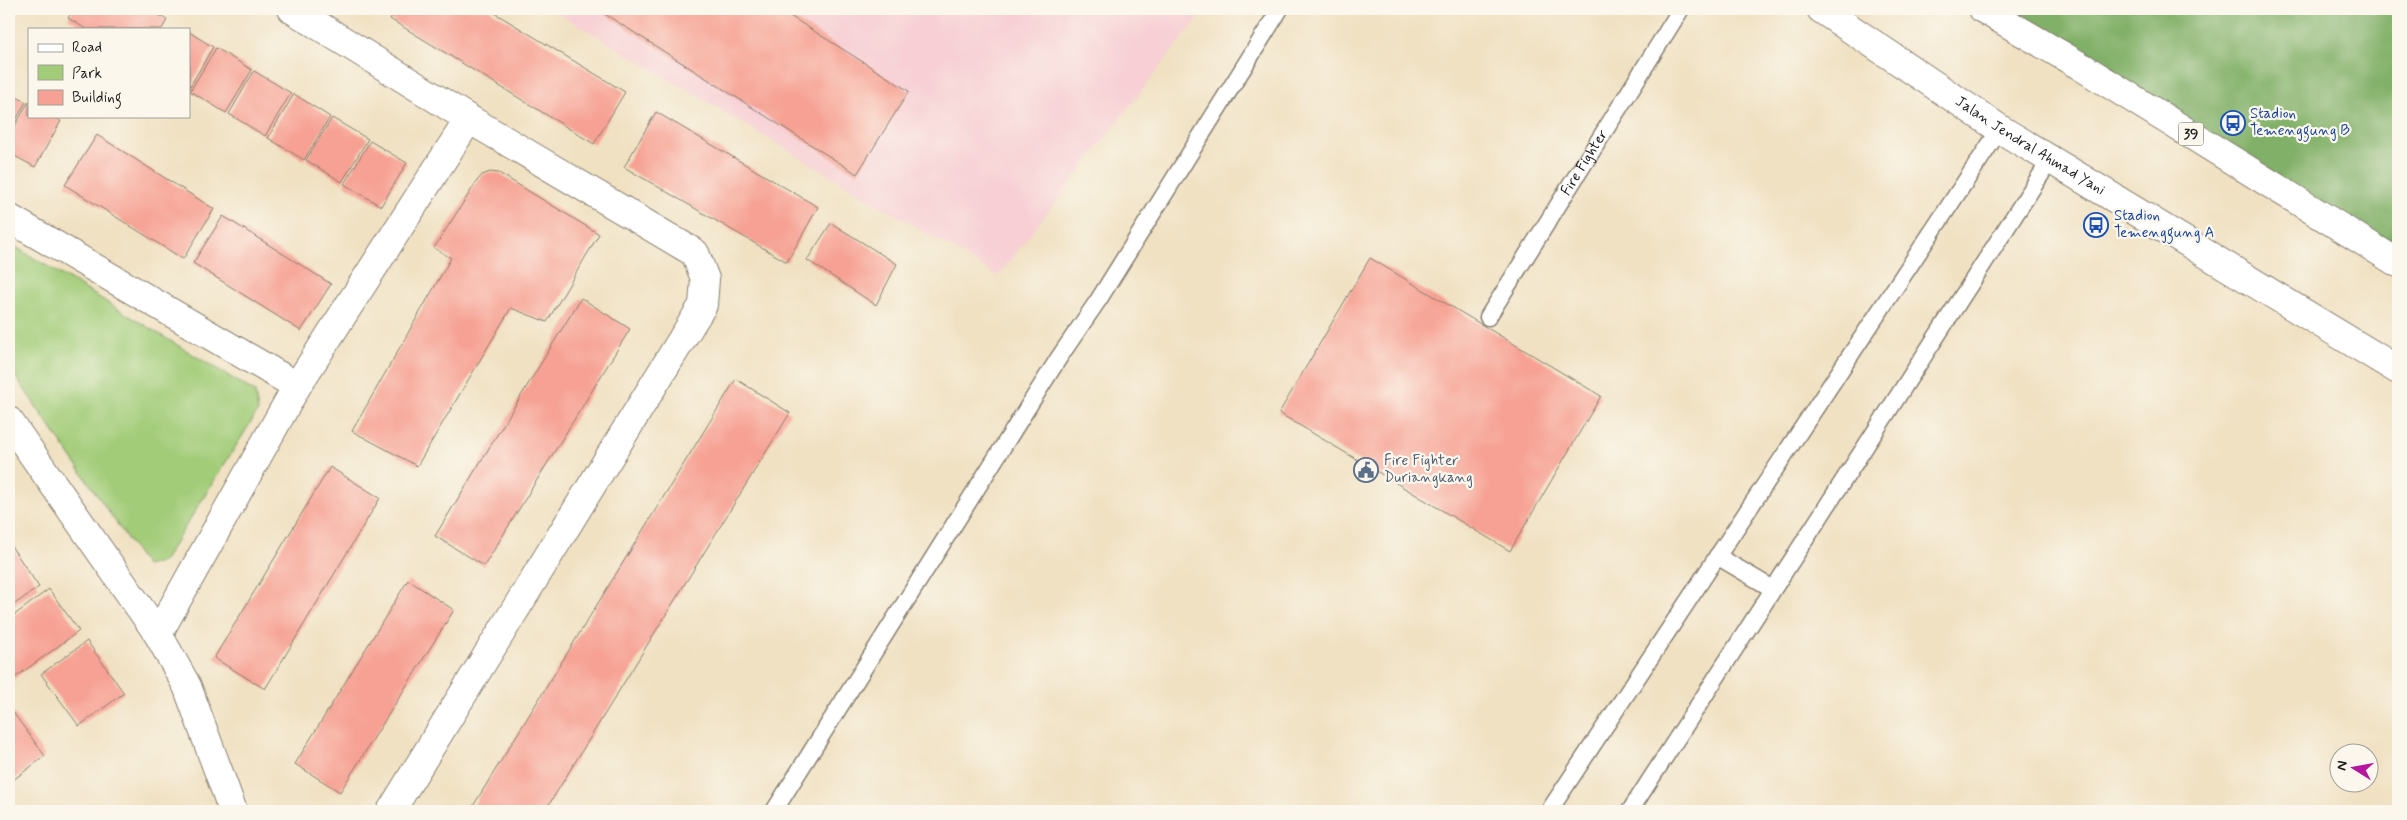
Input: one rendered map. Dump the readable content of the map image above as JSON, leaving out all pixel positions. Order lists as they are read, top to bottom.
{
  "streets": {
    "main road": ["39", "Jalan Jendral Ahmad Yani"],
    "lane": ["Fire Fighter"]
  },
  "places": {
    "bus stop": ["Stadion Temenggung B", "Stadion Temenggung A"],
    "public building": ["Fire Fighter Duriangkang"]
  },
  "legend": ["Road", "Park", "Building"],
  "north": "left"
}
